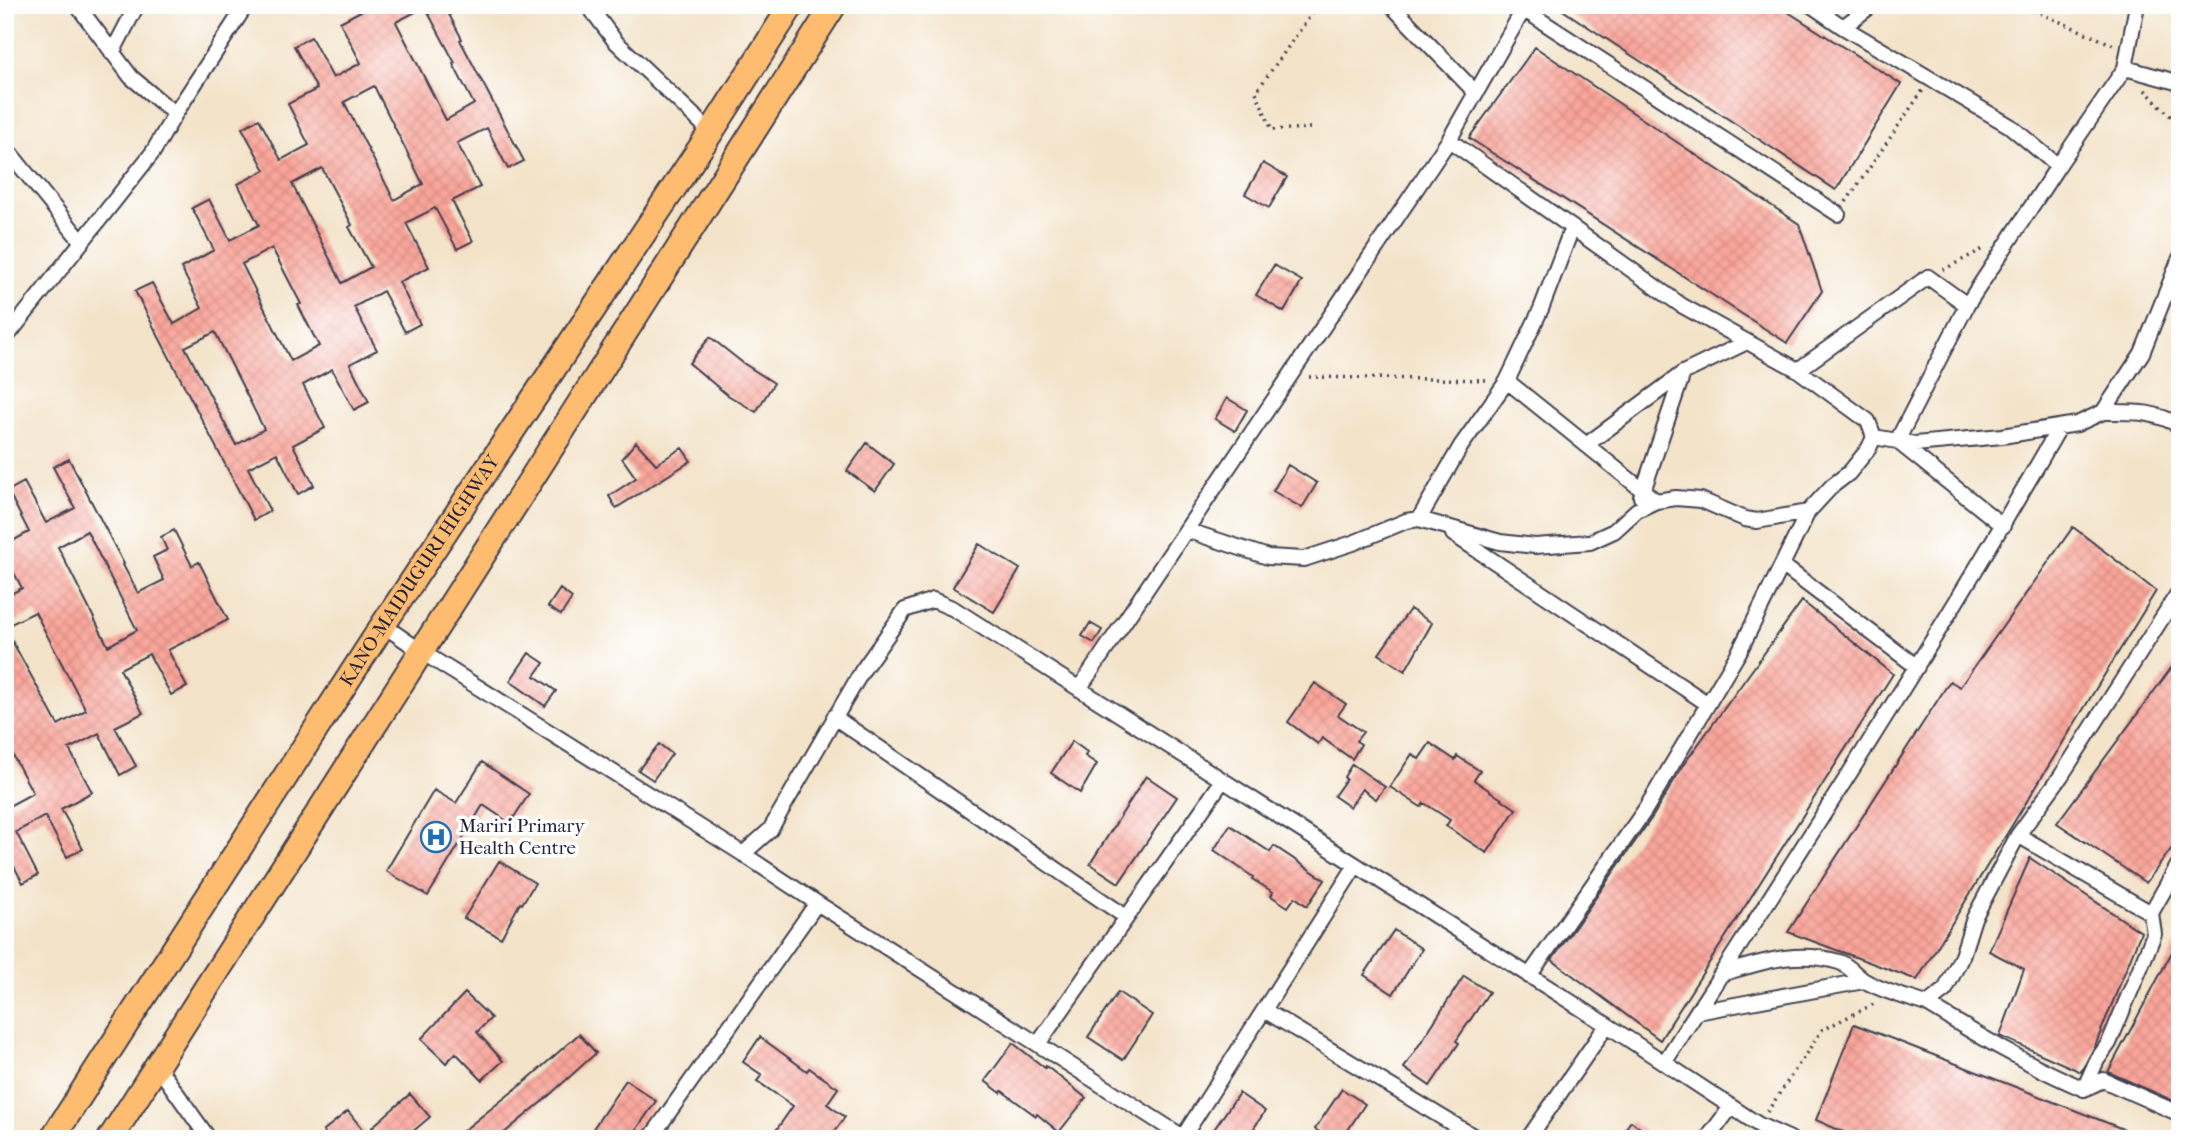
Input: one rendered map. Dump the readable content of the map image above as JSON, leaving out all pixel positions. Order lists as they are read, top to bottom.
{
  "streets": {
    "highway": ["KANO-MAIDUGURI HIGHWAY"]
  },
  "places": {
    "hospital": ["Mariri Primary Health Centre"]
  }
}
